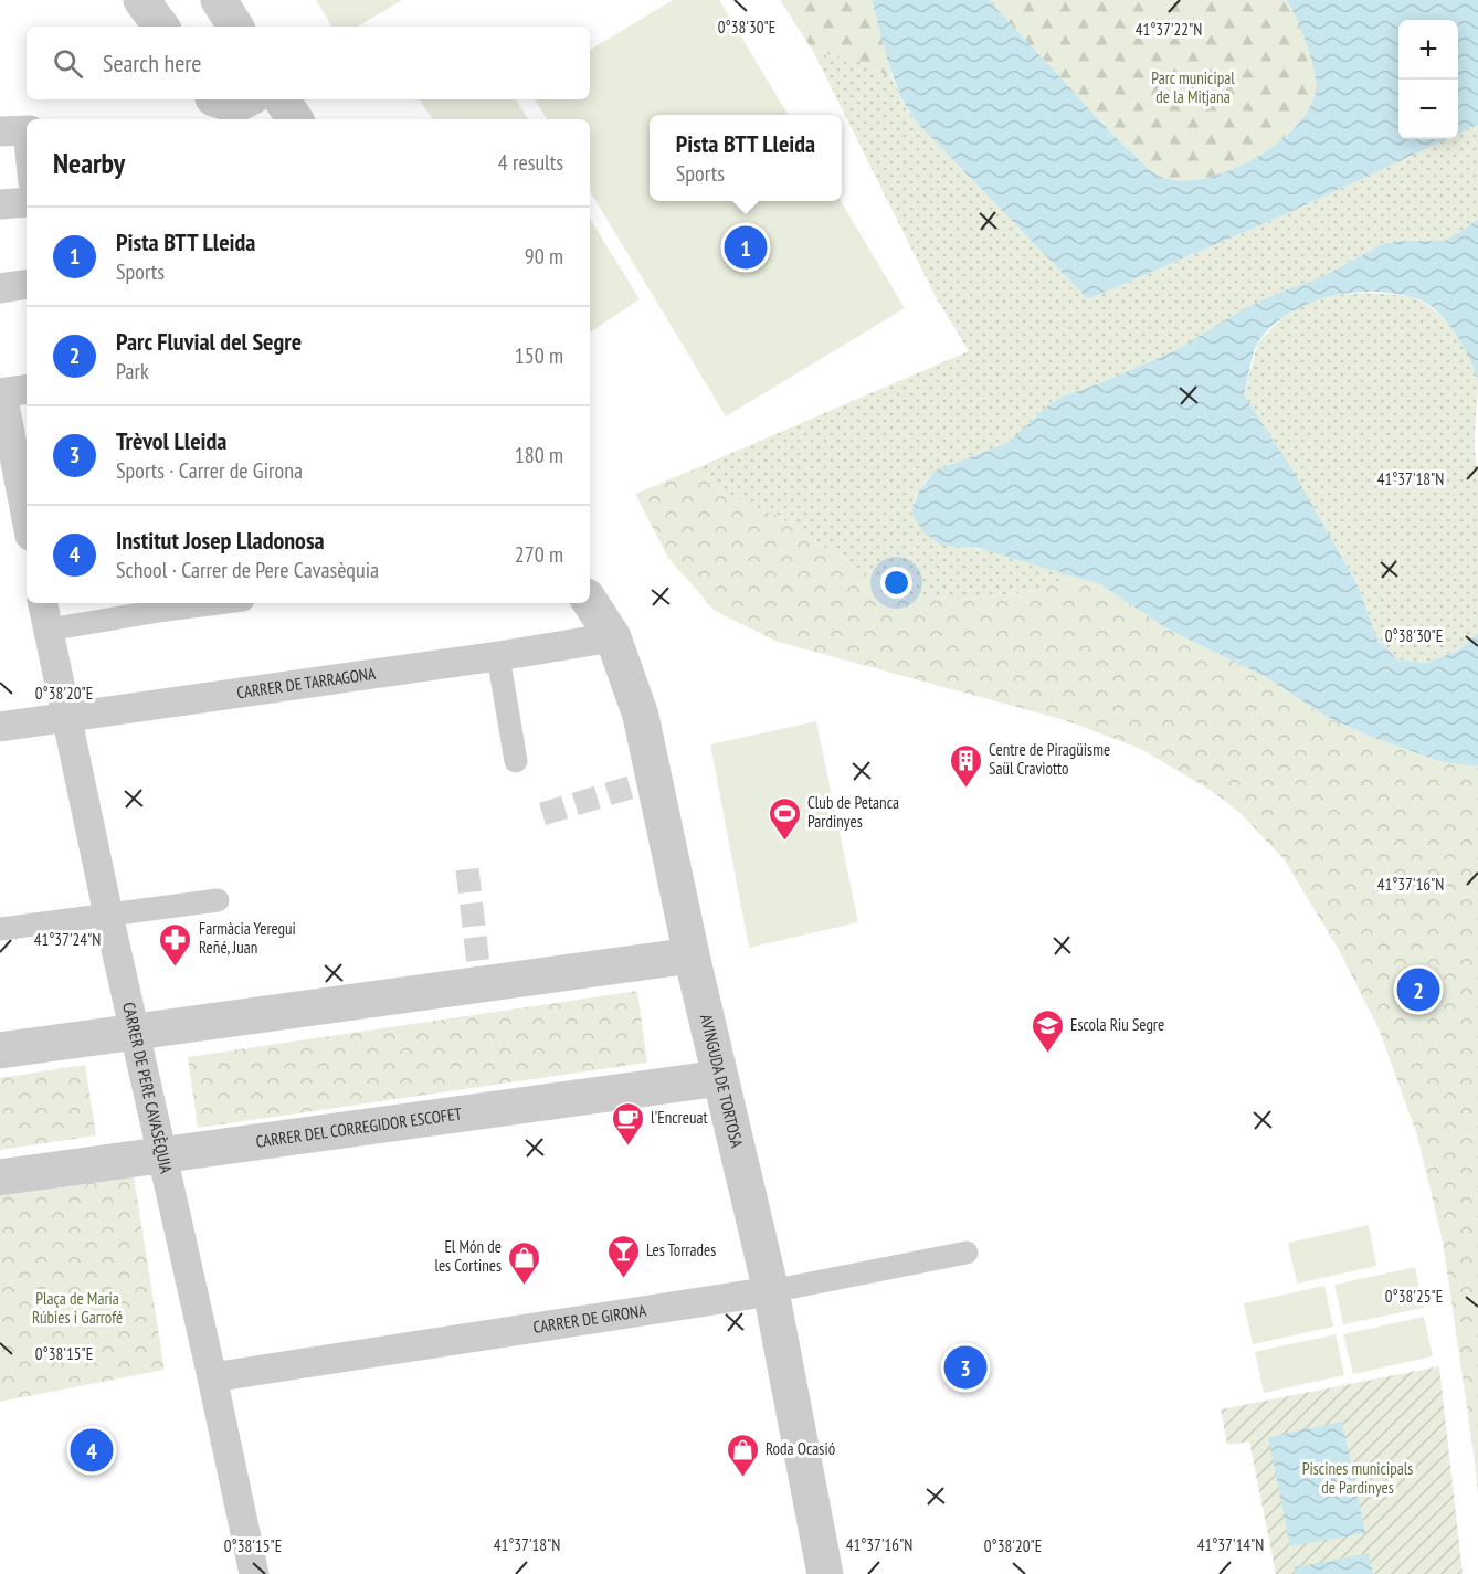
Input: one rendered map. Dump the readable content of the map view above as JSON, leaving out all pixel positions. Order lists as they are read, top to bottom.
{
  "streets": {
    "street": [
      "CARRER DE TARRAGONA",
      "AVINGUDA DE TORTOSA",
      "CARRER DE PERE CAVASÈQUIA",
      "CARRER DEL CORREGIDOR ESCOFET",
      "CARRER DE GIRONA"
    ]
  },
  "crossings": [
    ["CARRER DE TARRAGONA", "AVINGUDA DE TORTOSA"],
    ["CARRER DE TARRAGONA", "CARRER DE PERE CAVASÈQUIA"],
    ["AVINGUDA DE TORTOSA", "CARRER DEL CORREGIDOR ESCOFET"],
    ["AVINGUDA DE TORTOSA", "CARRER DE GIRONA"],
    ["CARRER DE PERE CAVASÈQUIA", "CARRER DEL CORREGIDOR ESCOFET"],
    ["CARRER DE PERE CAVASÈQUIA", "CARRER DE GIRONA"]
  ],
  "parks": ["Parc municipal de la Mitjana", "Plaça de Maria Rúbies i Garrofé", "Piscines municipals de Pardinyes"],
  "places": {
    "building": ["Centre de Piragüisme Saül Craviotto"],
    "sports": ["Club de Petanca Pardinyes"],
    "pharmacy": ["Farmàcia Yeregui Reñé, Juan"],
    "school or university": ["Escola Riu Segre"],
    "cafe": ["l'Encreuat"],
    "bar": ["Les Torrades"],
    "shop": ["El Món de les Cortines", "Roda Ocasió"]
  },
  "page": {
    "map_buttons": ["+", "−"],
    "search": "Search here",
    "popup": ["Pista BTT Lleida", "Sports"],
    "heading": ["Nearby", "4 results"],
    "list": [
      {
        "mark": "1",
        "name": "Pista BTT Lleida",
        "note": "Sports",
        "value": "90 m"
      },
      {
        "mark": "2",
        "name": "Parc Fluvial del Segre",
        "note": "Park",
        "value": "150 m"
      },
      {
        "mark": "3",
        "name": "Trèvol Lleida",
        "note": "Sports · Carrer de Girona",
        "value": "180 m"
      },
      {
        "mark": "4",
        "name": "Institut Josep Lladonosa",
        "note": "School · Carrer de Pere Cavasèquia",
        "value": "270 m"
      }
    ],
    "pins": [
      "1",
      "2",
      "3",
      "4"
    ]
  },
  "coordinates": [
    "0°38'30\"E",
    "41°37'22\"N",
    "41°37'18\"N",
    "0°38'20\"E",
    "41°37'16\"N",
    "41°37'24\"N",
    "0°38'25\"E",
    "0°38'15\"E",
    "41°37'14\"N"
  ]
}
